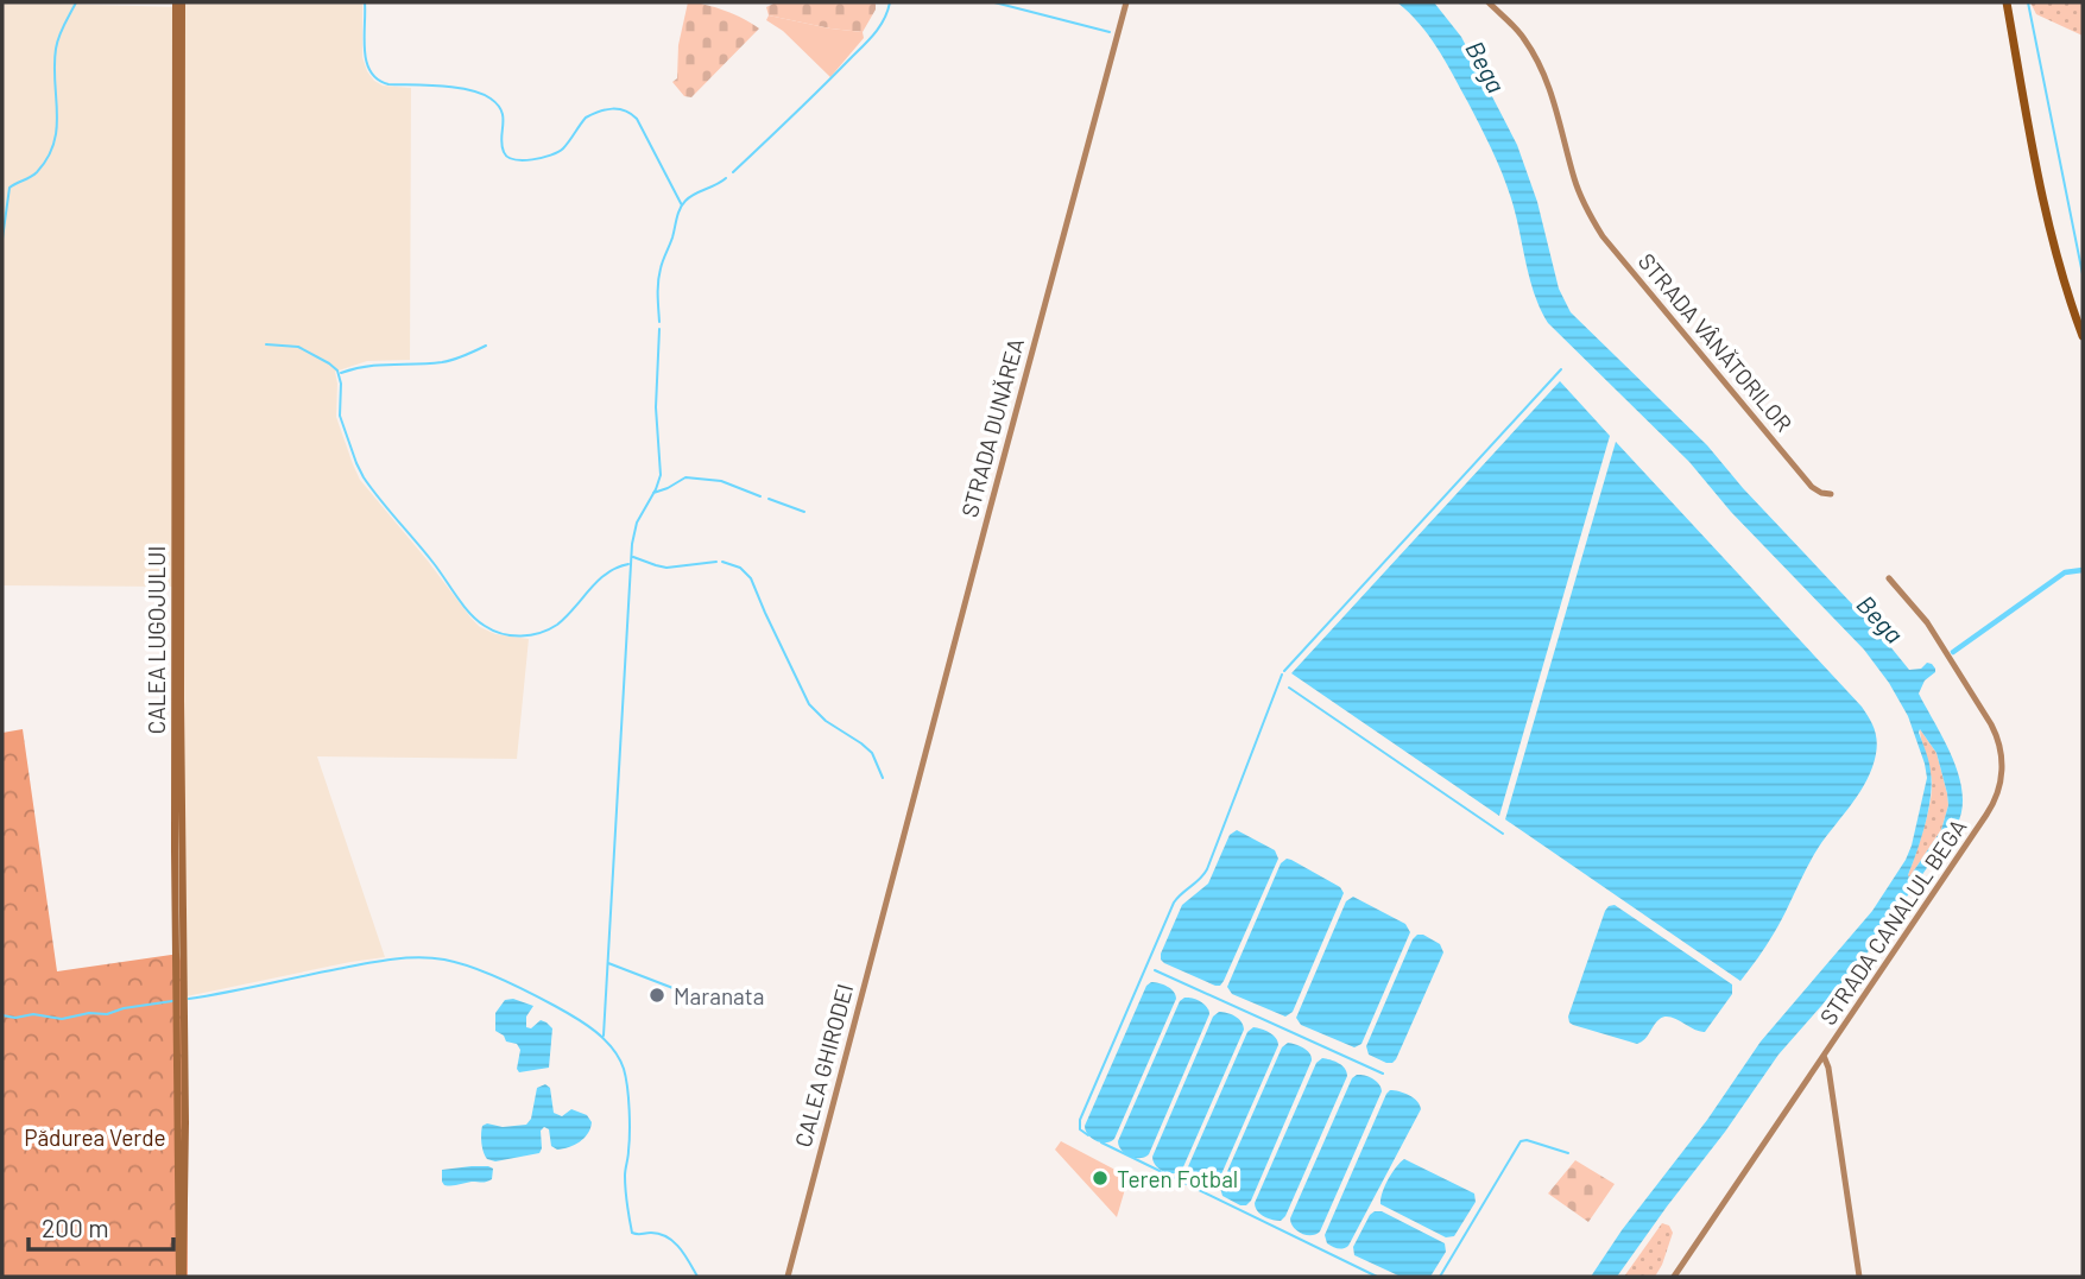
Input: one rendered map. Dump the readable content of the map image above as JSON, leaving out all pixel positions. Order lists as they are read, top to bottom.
{
  "streets": {
    "main road": ["CALEA LUGOJULUI"],
    "street": [
      "STRADA VÂNĂTORILOR",
      "STRADA DUNĂREA",
      "STRADA CANALUL BEGA",
      "CALEA GHIRODEI"
    ]
  },
  "crossings": [
    ["STRADA DUNĂREA", "CALEA GHIRODEI"]
  ],
  "water": ["Bega"],
  "parks": ["Pădurea Verde"],
  "places": ["Maranata", "Teren Fotbal"],
  "scale_bar": "200 m"
}
